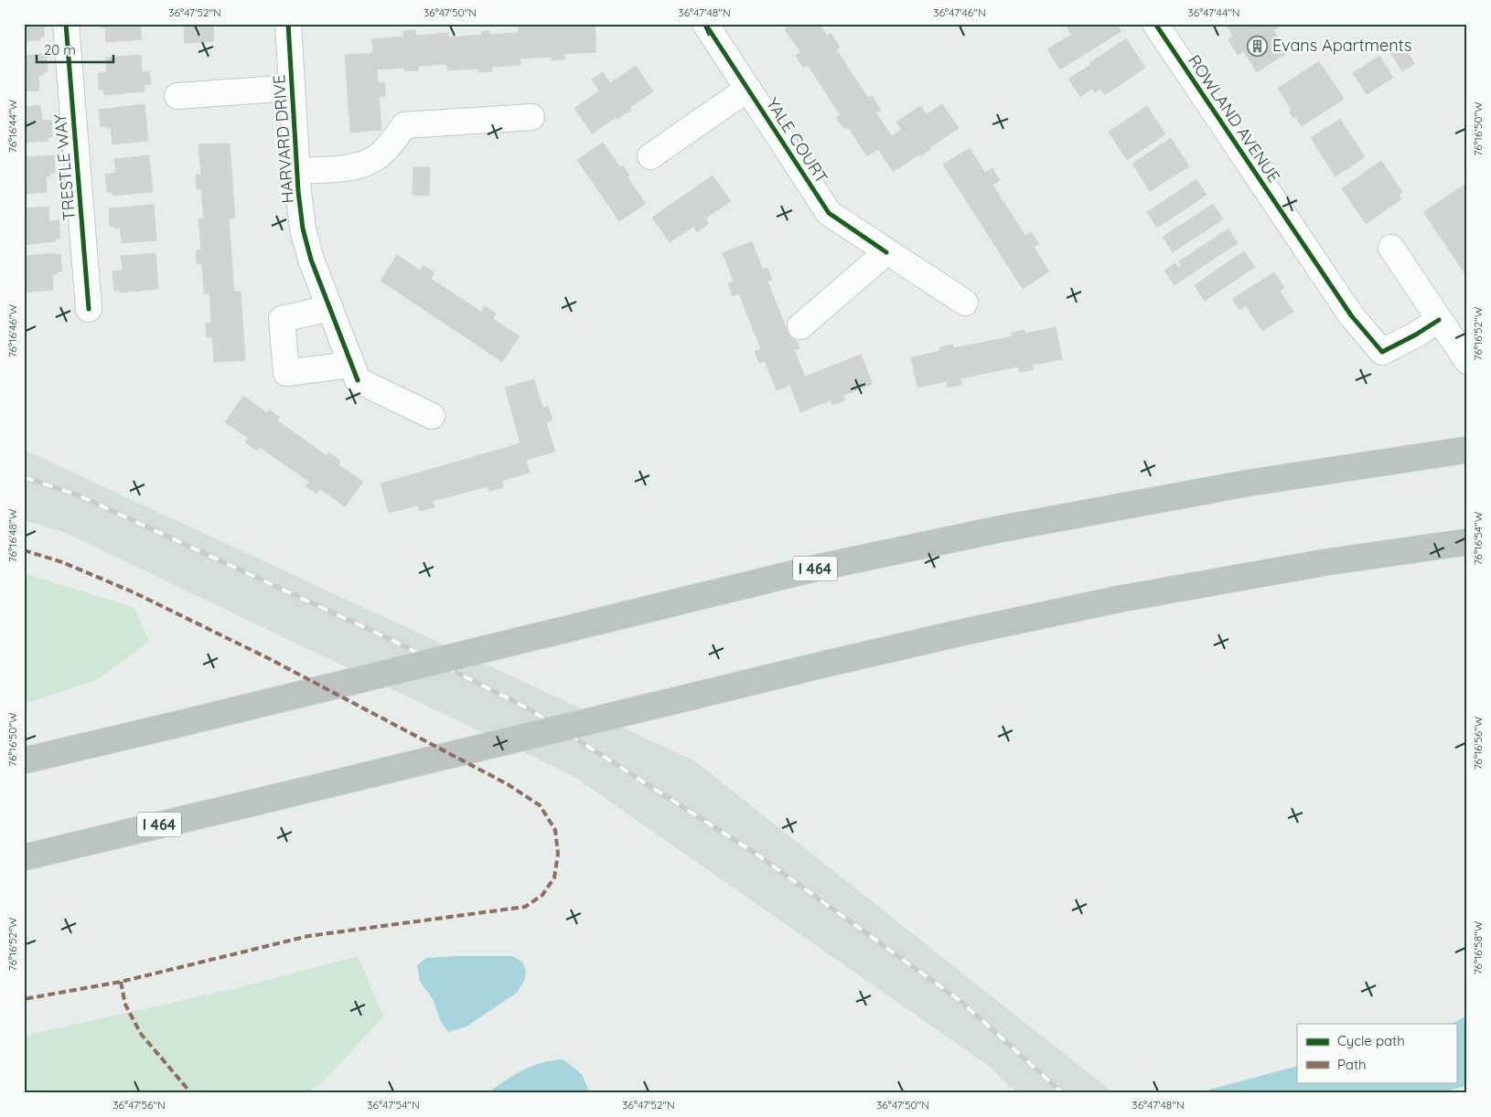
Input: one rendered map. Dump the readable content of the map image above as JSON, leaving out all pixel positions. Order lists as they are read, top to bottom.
{
  "streets": {
    "highway": ["I 464"],
    "street": [
      "ROWLAND AVENUE",
      "HARVARD DRIVE",
      "YALE COURT",
      "TRESTLE WAY"
    ]
  },
  "places": {
    "building": ["Evans Apartments"]
  },
  "legend": ["Cycle path", "Path"],
  "scale_bar": "20 m",
  "coordinates": [
    "36°47'52\"N",
    "36°47'50\"N",
    "36°47'48\"N",
    "36°47'46\"N",
    "36°47'44\"N",
    "76°16'44\"W",
    "76°16'50\"W",
    "76°16'46\"W",
    "76°16'52\"W",
    "76°16'48\"W",
    "76°16'54\"W",
    "76°16'56\"W",
    "76°16'58\"W",
    "36°47'56\"N",
    "36°47'54\"N"
  ]
}
